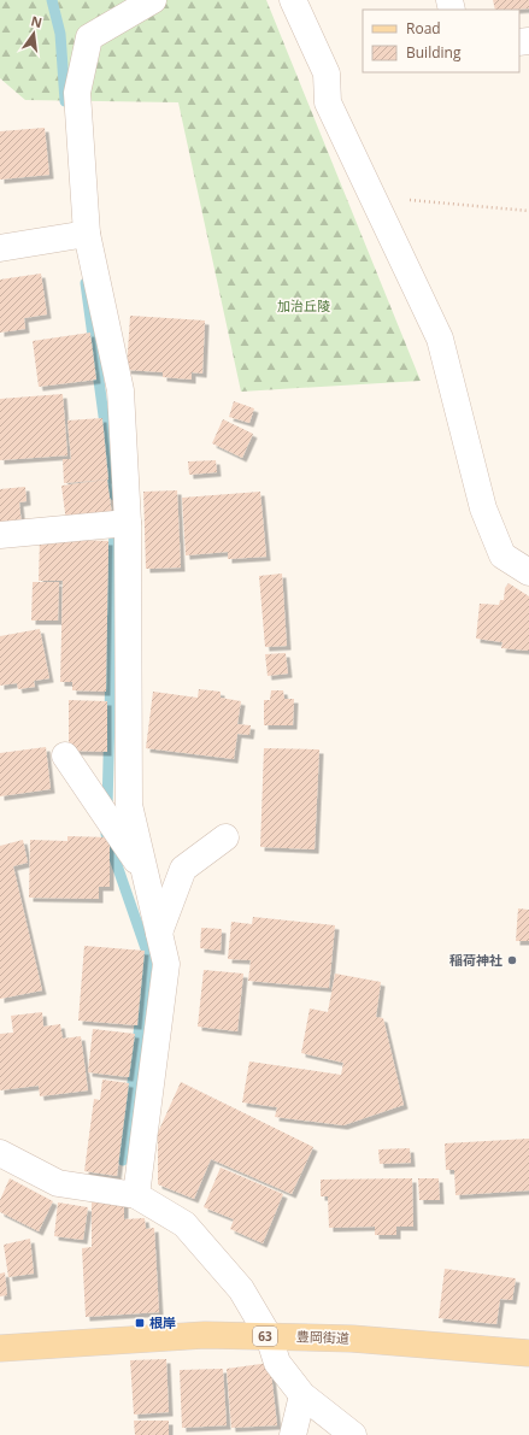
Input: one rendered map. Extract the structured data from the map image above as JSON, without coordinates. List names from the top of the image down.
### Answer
{
  "streets": {
    "main road": ["63", "豊岡街道"]
  },
  "parks": ["加治丘陵"],
  "places": {
    "other": ["稲荷神社"],
    "transit": ["根岸"]
  },
  "legend": ["Road", "Building"],
  "north": "top"
}
